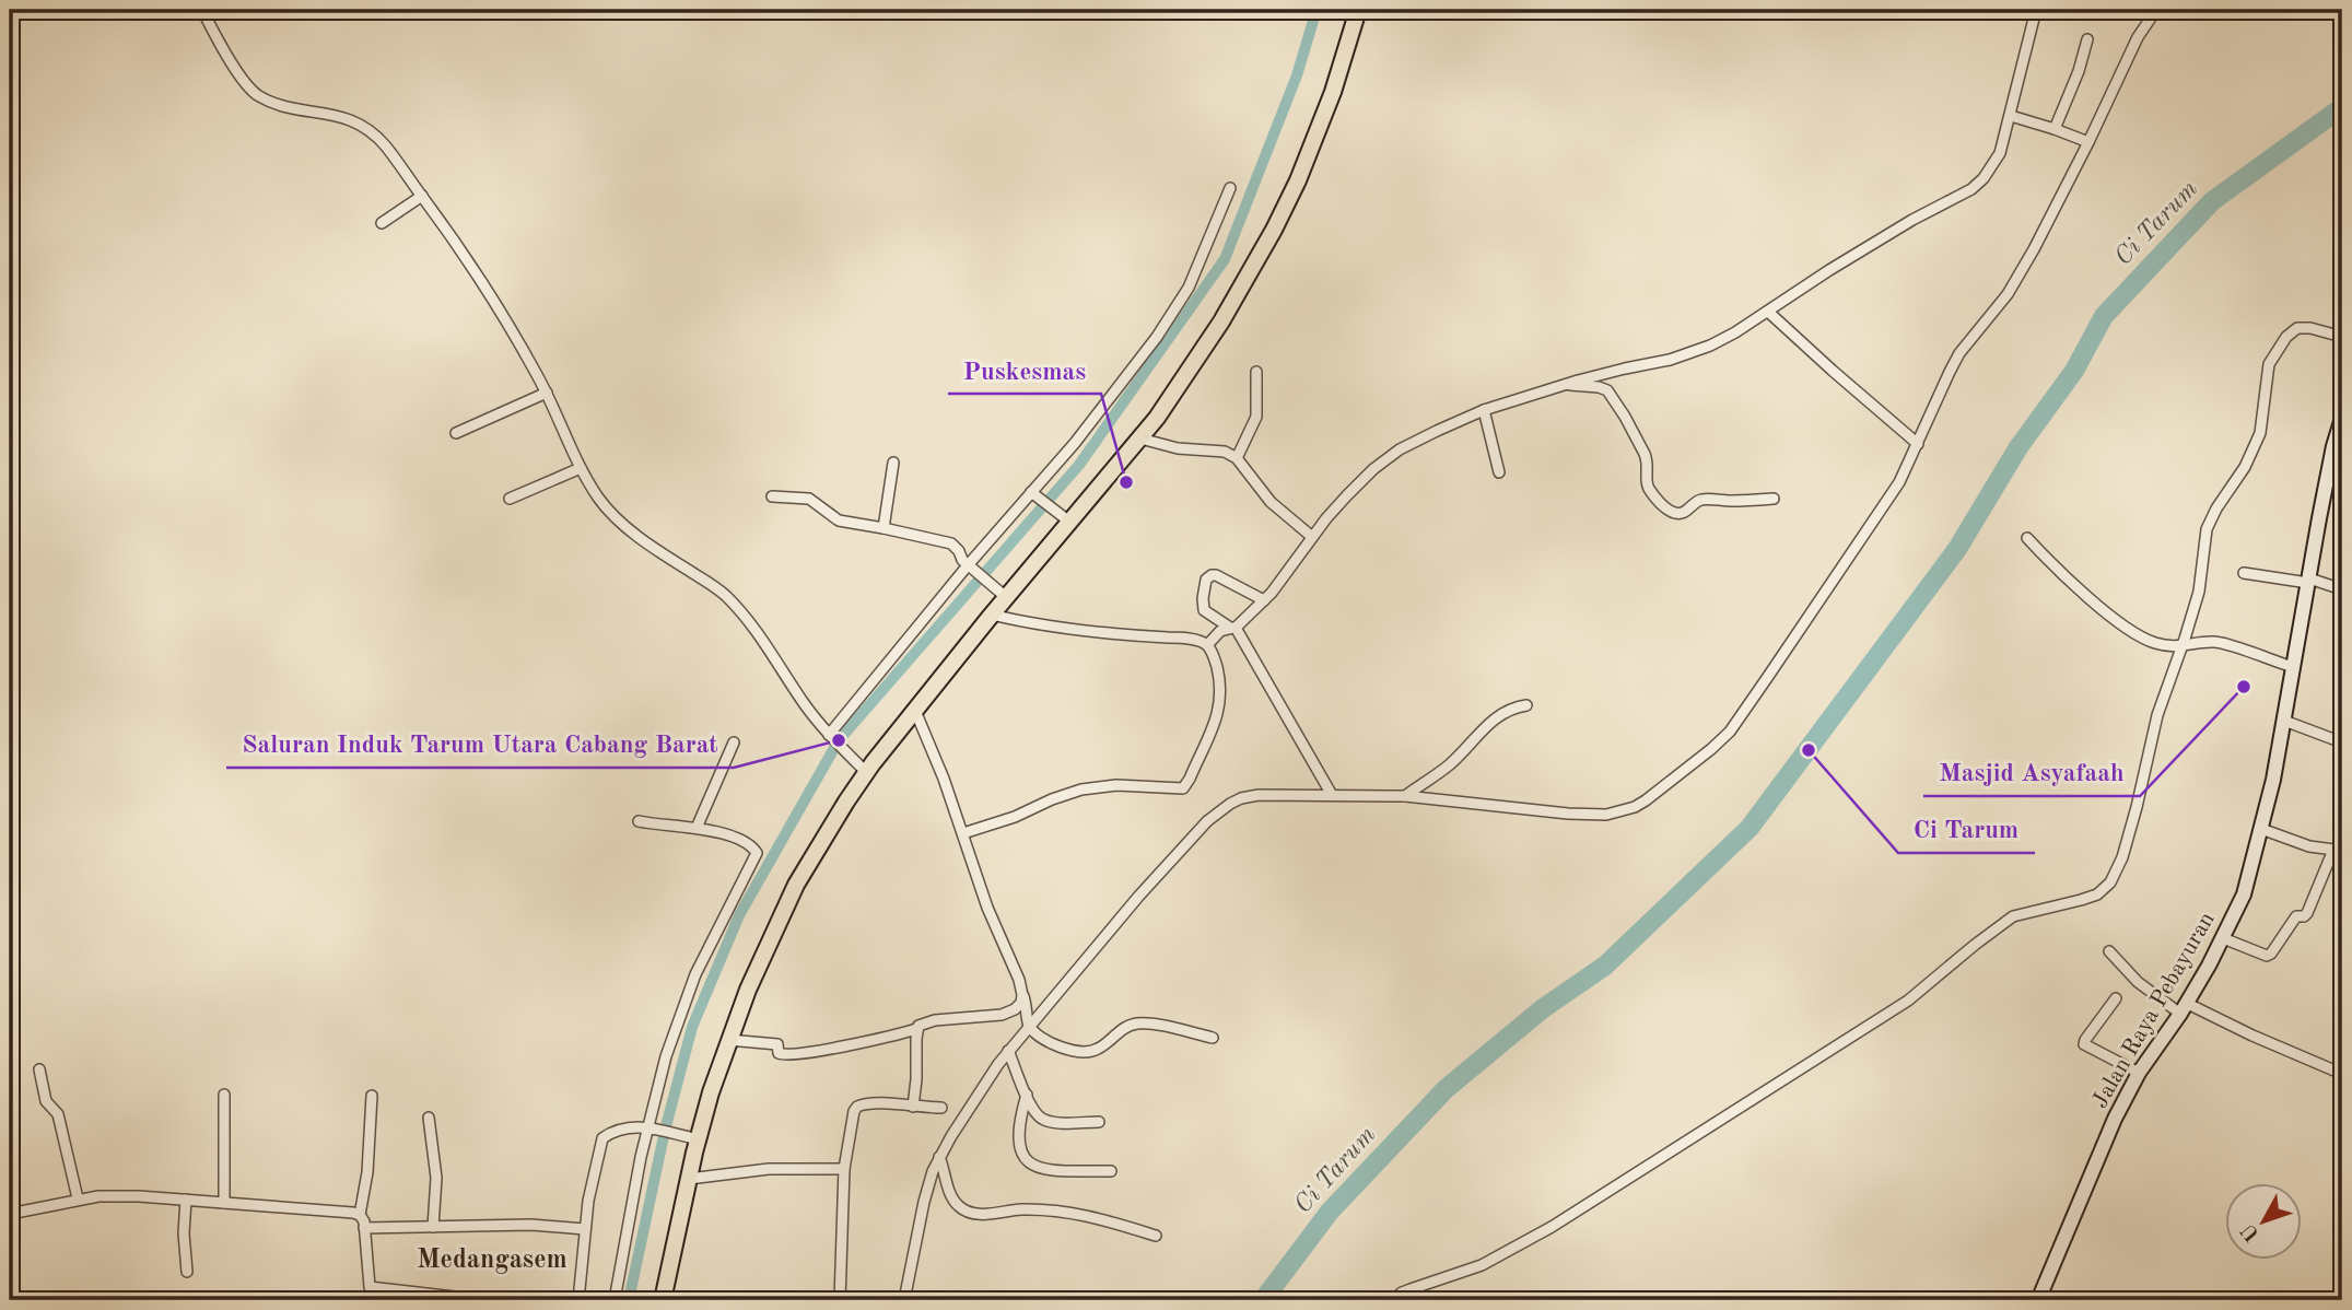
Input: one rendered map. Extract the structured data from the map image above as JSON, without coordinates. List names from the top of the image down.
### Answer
{
  "streets": {
    "main road": ["Jalan Raya Pebayuran"]
  },
  "districts": ["Medangasem"],
  "water": ["Ci Tarum"],
  "places": [
    "Puskesmas",
    "Masjid Asyafaah",
    "Saluran Induk Tarum Utara Cabang Barat",
    "Ci Tarum"
  ],
  "north": "bottom left"
}
